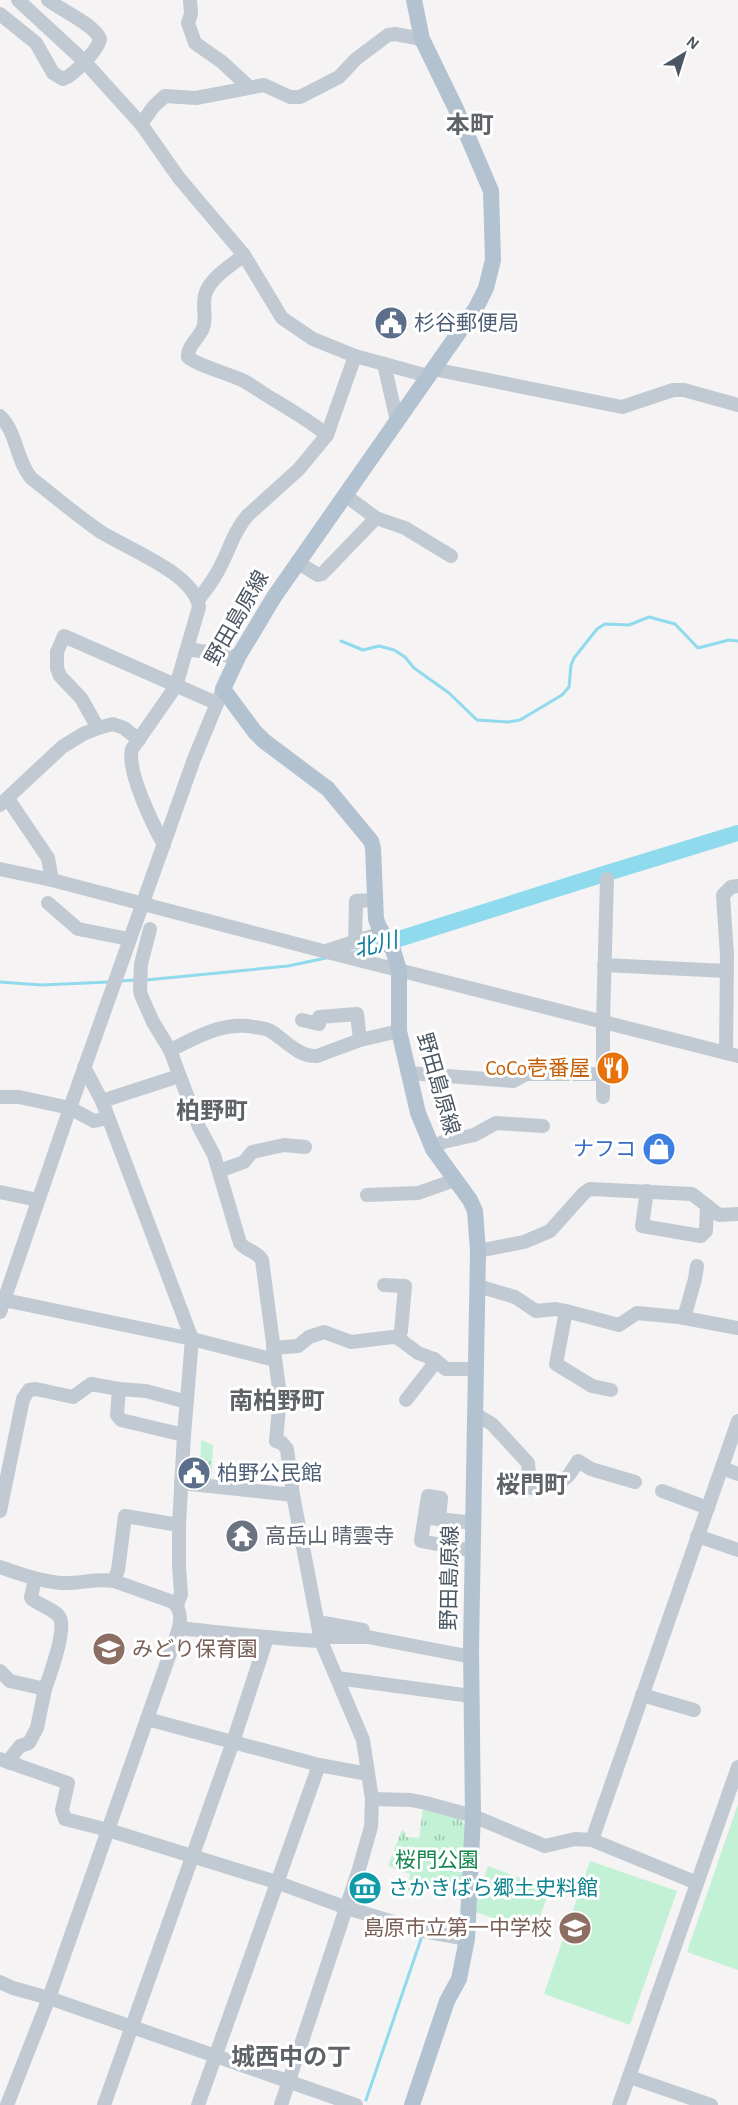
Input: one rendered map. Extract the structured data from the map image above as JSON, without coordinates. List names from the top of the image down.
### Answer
{
  "streets": {
    "main road": ["野田島原線"]
  },
  "districts": [
    "本町",
    "柏野町",
    "南柏野町",
    "桜門町",
    "城西中の丁"
  ],
  "water": ["北川"],
  "parks": ["桜門公園"],
  "places": {
    "public building": ["杉谷郵便局", "柏野公民館"],
    "restaurant": ["CoCo壱番屋"],
    "shop": ["ナフコ"],
    "temple": ["高岳山 晴雲寺"],
    "school or university": ["みどり保育園", "島原市立第一中学校"],
    "museum": ["さかきばら郷土史料館"]
  },
  "north": "top right"
}
